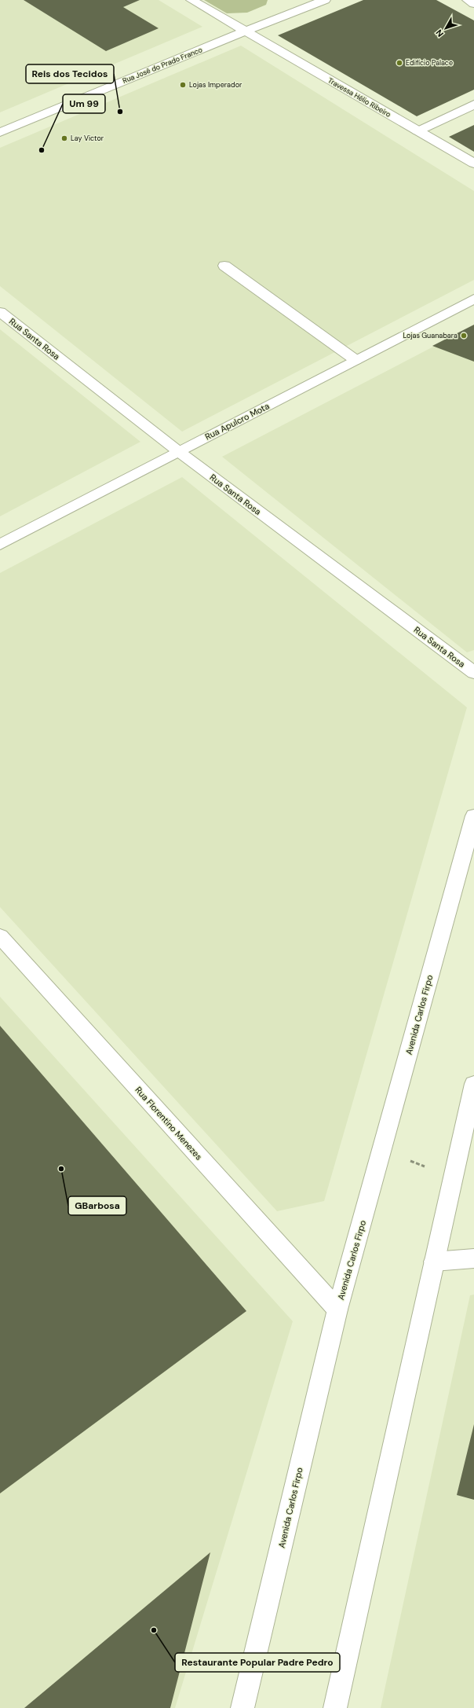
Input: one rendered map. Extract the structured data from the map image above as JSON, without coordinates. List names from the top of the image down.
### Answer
{
  "streets": {
    "street": [
      "Rua José do Prado Franco",
      "Travessa Hélio Ribeiro",
      "Rua Santa Rosa",
      "Rua Apulcro Mota",
      "Avenida Carlos Firpo",
      "Rua Florentino Menezes"
    ]
  },
  "crossings": [
    ["Rua José do Prado Franco", "Travessa Hélio Ribeiro"],
    ["Rua Santa Rosa", "Rua Apulcro Mota"],
    ["Avenida Carlos Firpo", "Rua Florentino Menezes"]
  ],
  "places": [
    "Edifício Palace",
    "Lojas Imperador",
    "Reis dos Tecidos",
    "Lay Victor",
    "Um 99",
    "Lojas Guanabara",
    "GBarbosa",
    "Restaurante Popular Padre Pedro"
  ],
  "north": "bottom left"
}
